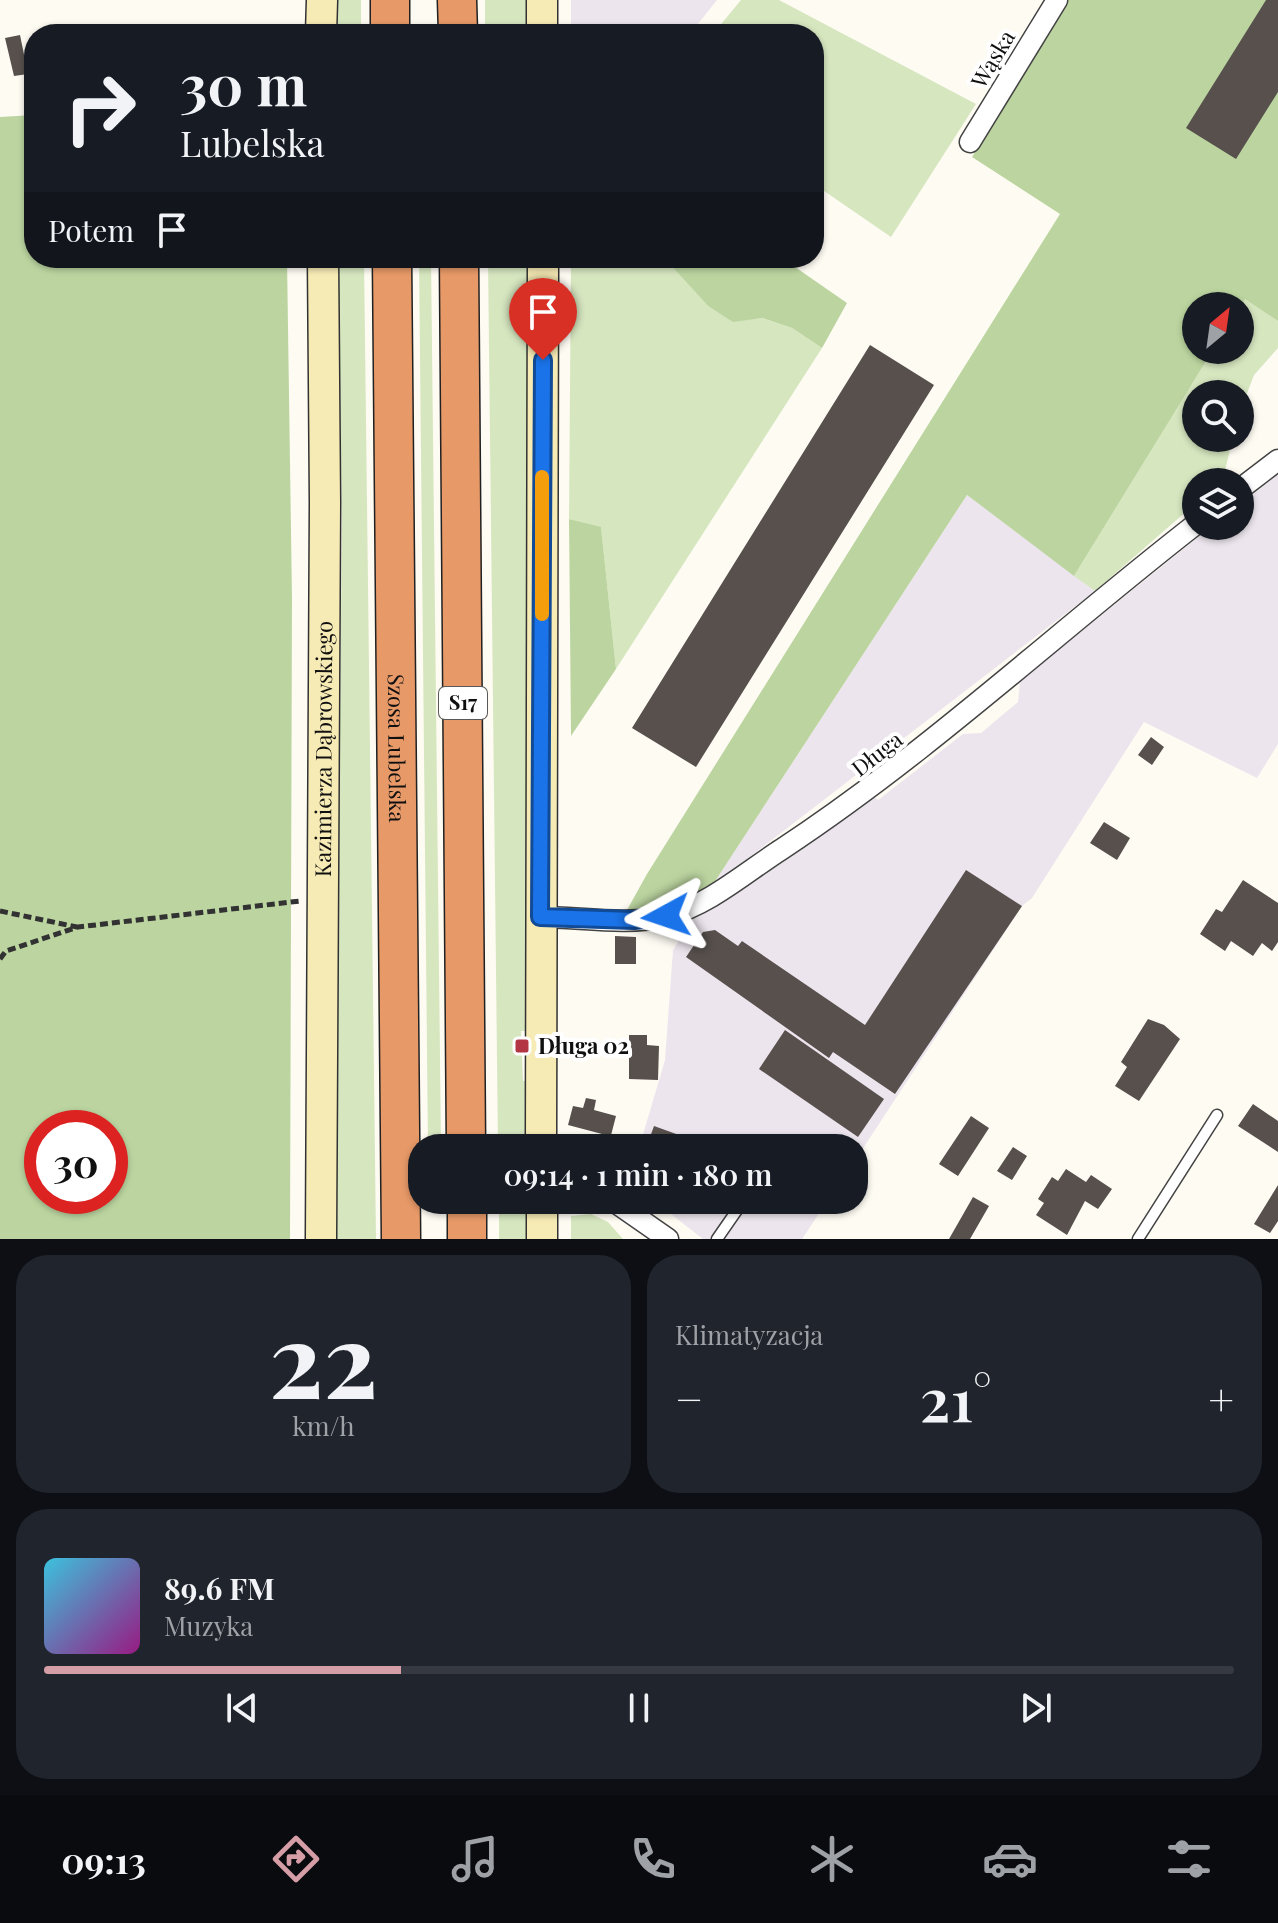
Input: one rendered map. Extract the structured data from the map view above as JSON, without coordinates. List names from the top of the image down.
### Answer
{
  "streets": {
    "highway": ["S17", "Szosa Lubelska"],
    "street": ["Wąska", "Kazimierza Dąbrowskiego", "Długa"]
  },
  "places": {
    "transit": ["Długa 02"]
  },
  "north": "top right",
  "page": {
    "turn": ["30 m", "Lubelska"],
    "then": "Potem",
    "limit": "30",
    "trip": "09:14 · 1 min · 180 m",
    "tile": [
      ["22", "km/h"],
      "Klimatyzacja"
    ],
    "heat": ["−", "21°", "+"],
    "song": ["89.6 FM", "Muzyka"],
    "tabs": "09:13"
  }
}
